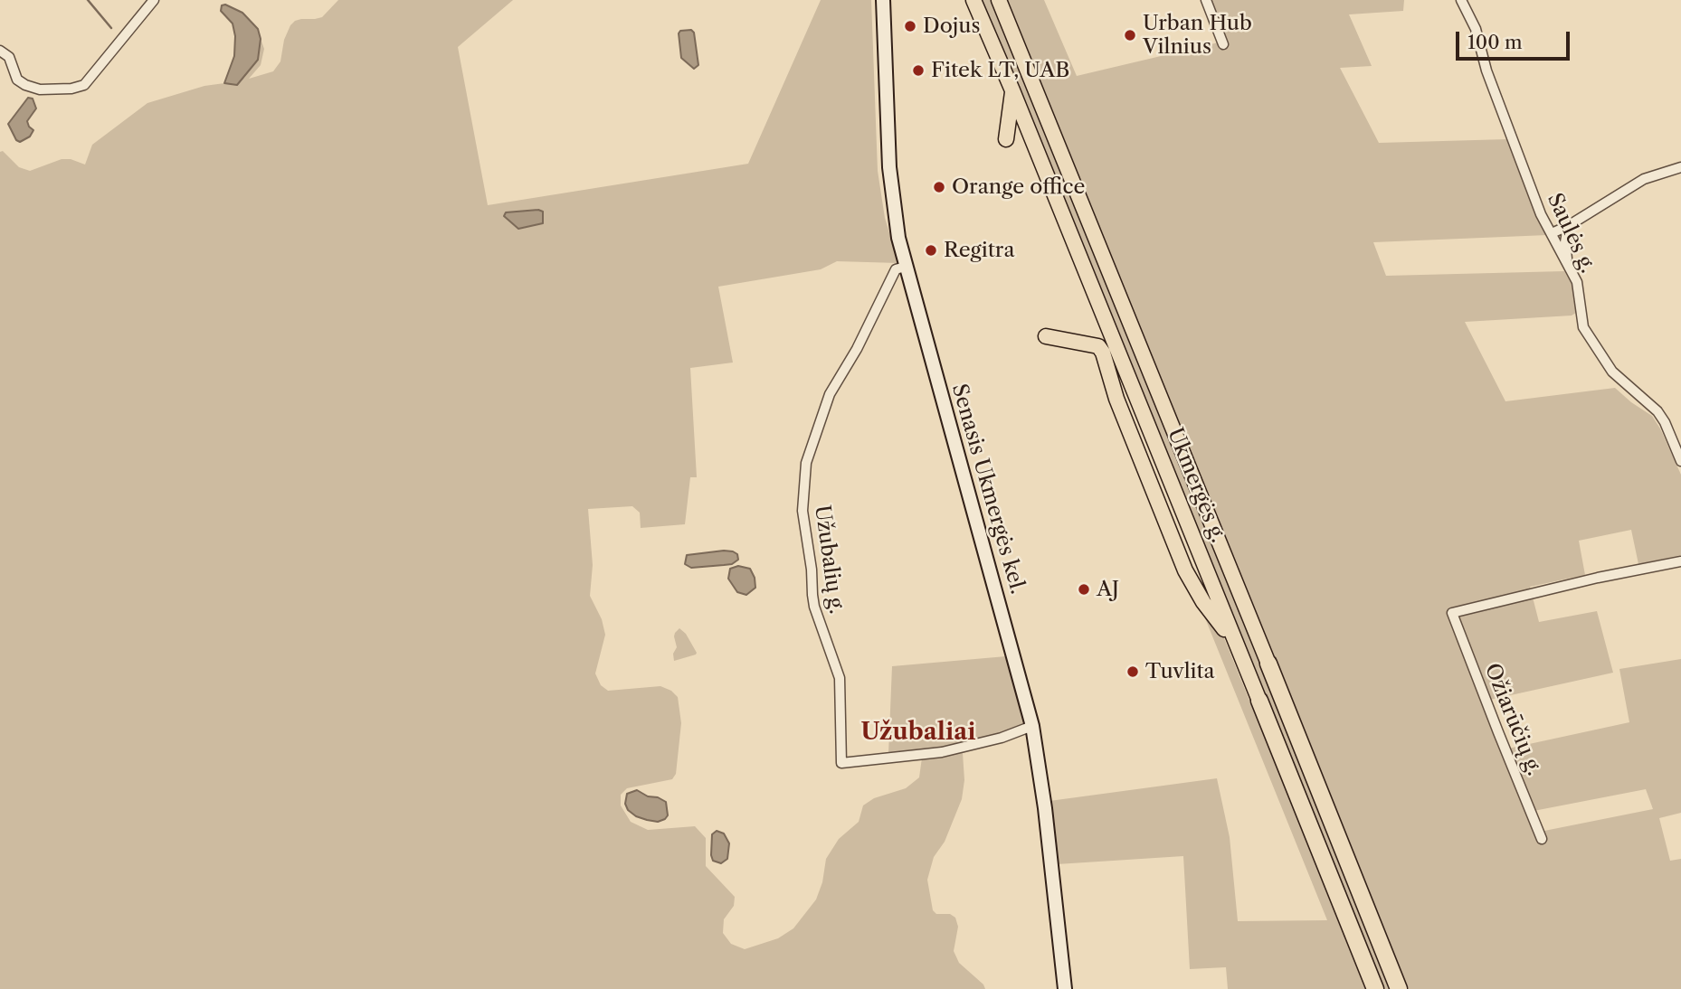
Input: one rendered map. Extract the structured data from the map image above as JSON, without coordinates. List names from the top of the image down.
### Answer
{
  "streets": {
    "highway": ["Ukmergės g."],
    "main road": ["Senasis Ukmergės kel."],
    "street": ["Saulės g.", "Užubalių g.", "Ožiarūčių g."]
  },
  "crossings": [
    ["Senasis Ukmergės kel.", "Užubalių g."]
  ],
  "districts": ["Užubaliai"],
  "places": [
    "Dojus",
    "Urban Hub Vilnius",
    "Fitek LT, UAB",
    "Orange office",
    "Regitra",
    "AJ",
    "Tuvlita"
  ],
  "scale_bar": "100 m"
}
